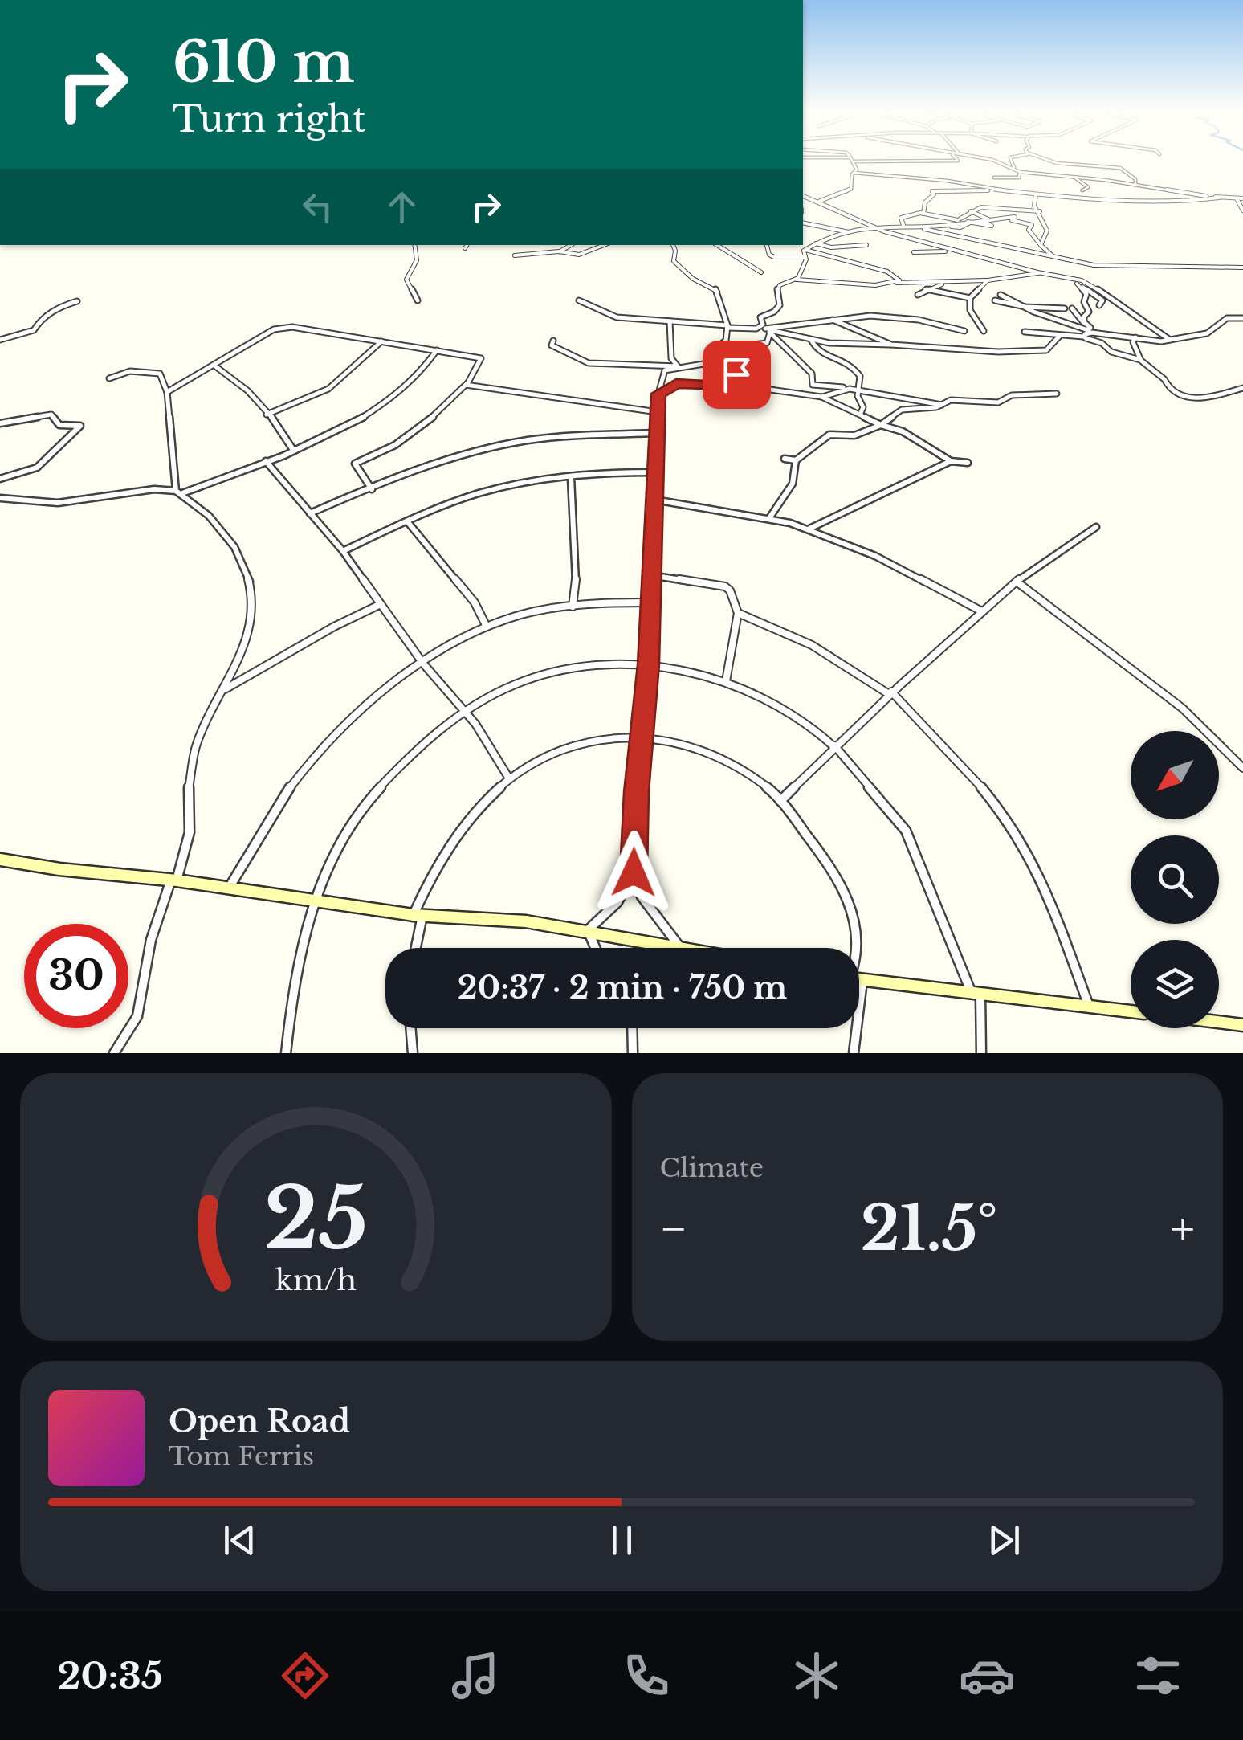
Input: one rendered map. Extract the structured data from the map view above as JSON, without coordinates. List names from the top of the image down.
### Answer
{
  "north": "bottom left",
  "page": {
    "turn": ["610 m", "Turn right"],
    "limit": "30",
    "trip": "20:37 · 2 min · 750 m",
    "tile": "Climate",
    "heat": ["−", "21.5°", "+"],
    "song": ["Open Road", "Tom Ferris"],
    "tabs": "20:35",
    "gauge": ["25", "km/h"]
  }
}
